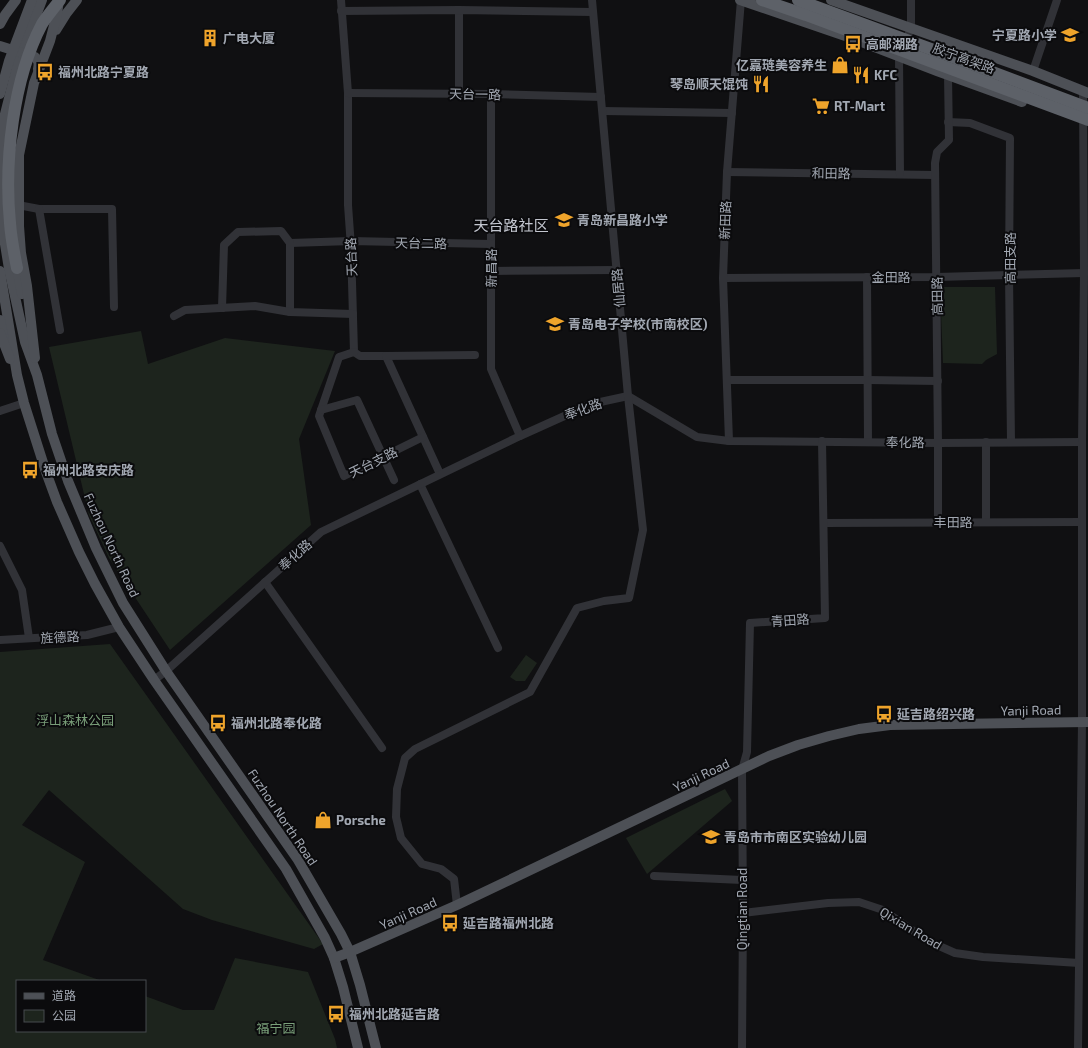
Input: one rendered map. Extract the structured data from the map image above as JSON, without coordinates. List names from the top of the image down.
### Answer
{
  "streets": {
    "highway": ["胶宁高架路"],
    "main road": ["Fuzhou North Road", "Yanji Road"],
    "street": [
      "天台一路",
      "和田路",
      "新田路",
      "天台二路",
      "天台路",
      "高田支路",
      "新昌路",
      "金田路",
      "仙居路",
      "高田路",
      "奉化路",
      "天台支路",
      "丰田路",
      "青田路",
      "旌德路",
      "Qingtian Road",
      "Qixian Road"
    ]
  },
  "crossings": [
    ["天台一路", "天台路"],
    ["天台一路", "新昌路"],
    ["天台一路", "仙居路"],
    ["和田路", "新田路"],
    ["和田路", "高田路"],
    ["新田路", "金田路"],
    ["新田路", "奉化路"],
    ["天台二路", "天台路"],
    ["天台二路", "新昌路"],
    ["天台路", "天台支路"],
    ["高田支路", "金田路"],
    ["高田支路", "高田路"],
    ["高田支路", "奉化路"],
    ["新昌路", "奉化路"],
    ["金田路", "高田路"],
    ["仙居路", "奉化路"],
    ["仙居路", "Yanji Road"],
    ["高田路", "奉化路"],
    ["高田路", "丰田路"],
    ["奉化路", "Fuzhou North Road"],
    ["奉化路", "青田路"],
    ["丰田路", "青田路"],
    ["Fuzhou North Road", "旌德路"],
    ["Fuzhou North Road", "Yanji Road"],
    ["青田路", "Yanji Road"],
    ["青田路", "Qingtian Road"],
    ["Yanji Road", "Qingtian Road"],
    ["Qingtian Road", "Qixian Road"]
  ],
  "districts": ["天台路社区"],
  "parks": ["浮山森林公园", "福宁园"],
  "places": {
    "school or university": [
      "宁夏路小学",
      "青岛新昌路小学",
      "青岛电子学校(市南校区)",
      "青岛市市南区实验幼儿园"
    ],
    "building": ["广电大厦"],
    "bus stop": [
      "高邮湖路",
      "福州北路宁夏路",
      "福州北路安庆路",
      "延吉路绍兴路",
      "福州北路奉化路",
      "延吉路福州北路",
      "福州北路延吉路"
    ],
    "shop": ["亿嘉琏美容养生", "Porsche"],
    "restaurant": ["KFC", "琴岛顺天馄饨"],
    "supermarket": ["RT-Mart"]
  },
  "legend": ["道路", "公园"]
}
